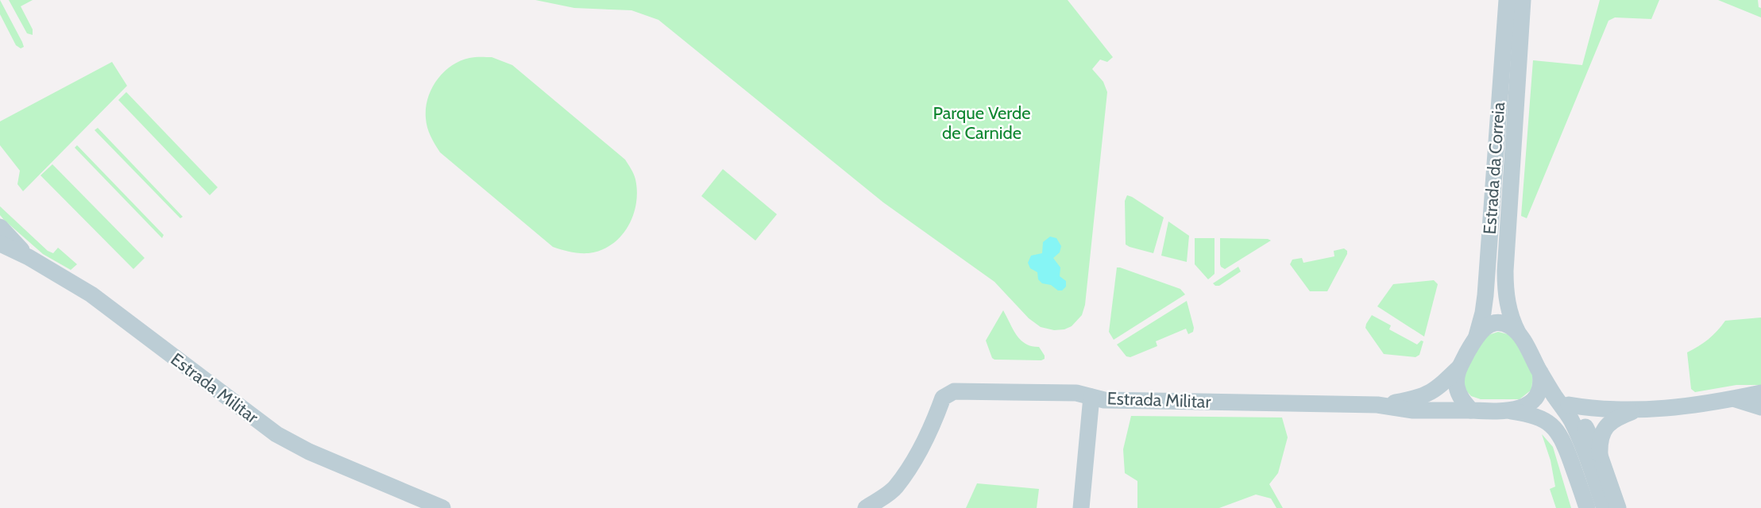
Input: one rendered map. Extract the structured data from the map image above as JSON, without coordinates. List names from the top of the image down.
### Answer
{
  "streets": {
    "main road": ["Estrada da Correia", "Estrada Militar"]
  },
  "crossings": [
    ["Estrada da Correia", "Estrada Militar"]
  ],
  "parks": ["Parque Verde de Carnide"]
}
